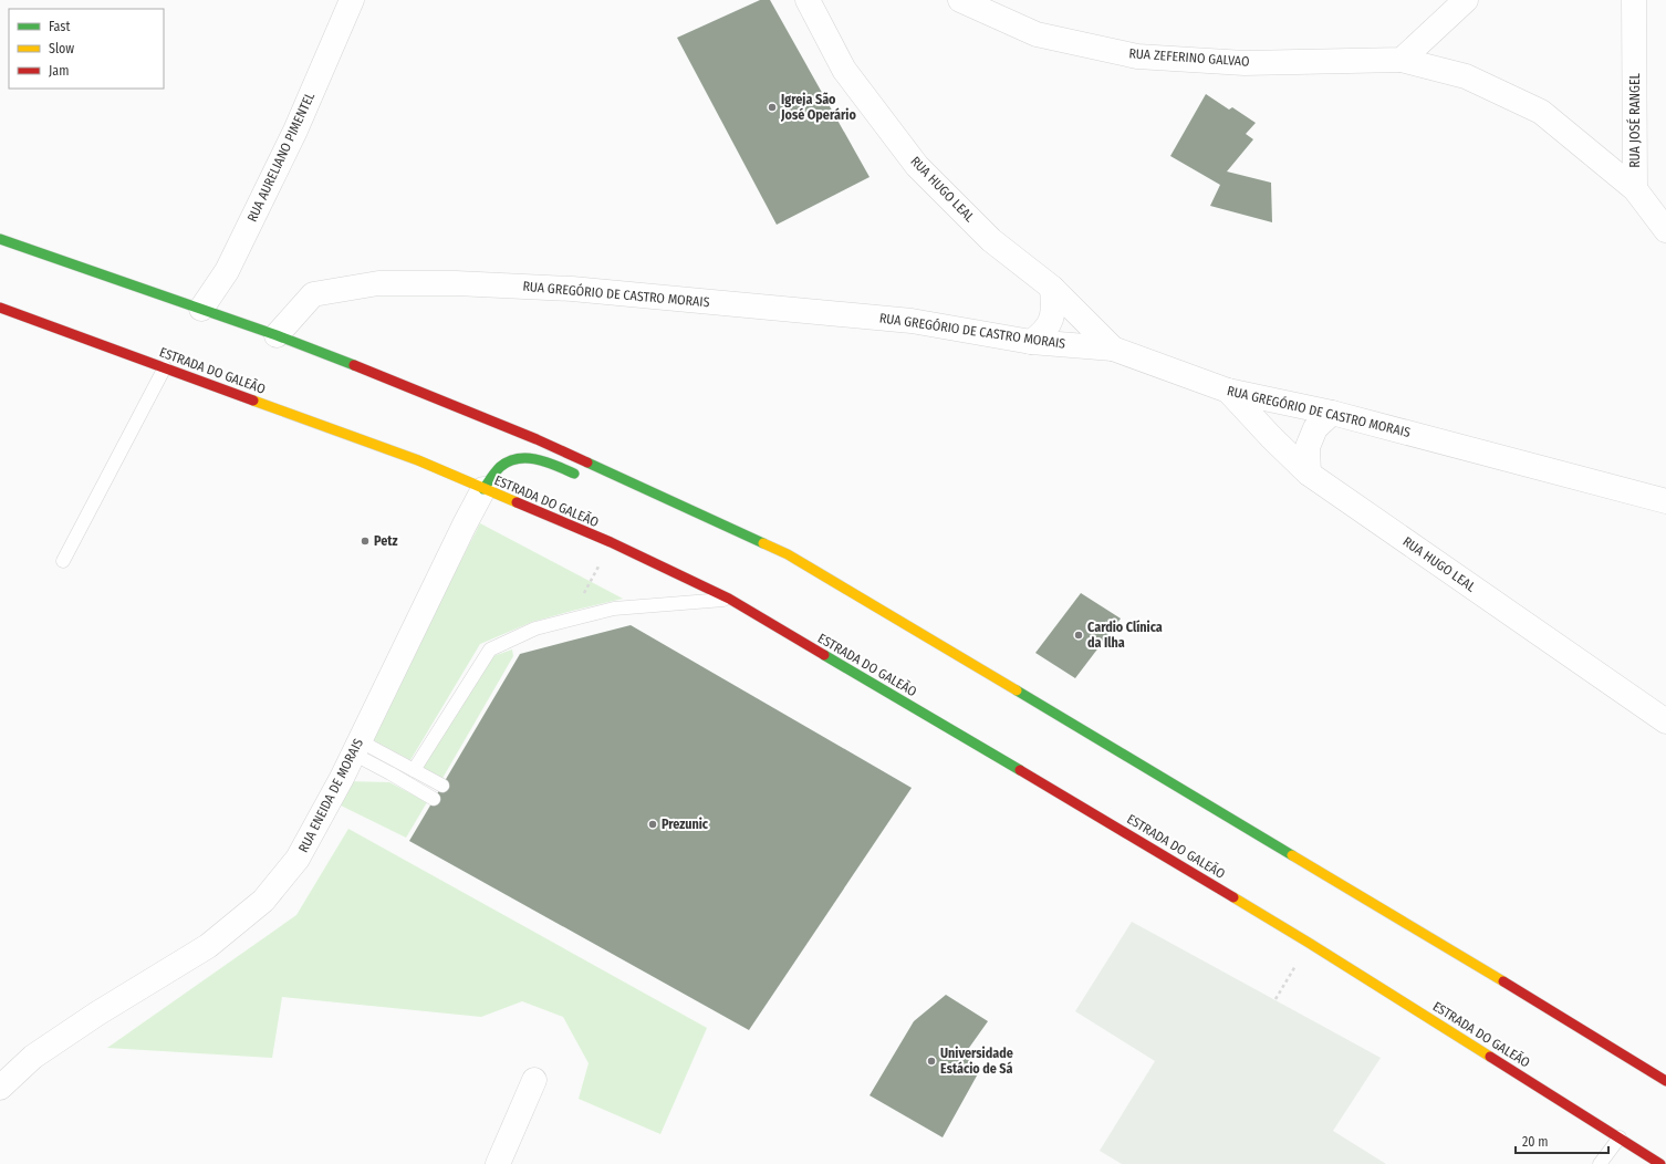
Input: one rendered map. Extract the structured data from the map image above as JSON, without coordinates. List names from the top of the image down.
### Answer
{
  "streets": {
    "main road": ["ESTRADA DO GALEÃO"],
    "street": [
      "RUA ZEFERINO GALVAO",
      "RUA JOSÉ RANGEL",
      "RUA AURELIANO PIMENTEL",
      "RUA HUGO LEAL",
      "RUA GREGÓRIO DE CASTRO MORAIS",
      "RUA ENEIDA DE MORAIS"
    ]
  },
  "crossings": [
    ["RUA ZEFERINO GALVAO", "RUA JOSÉ RANGEL"],
    ["RUA HUGO LEAL", "RUA GREGÓRIO DE CASTRO MORAIS"],
    ["ESTRADA DO GALEÃO", "RUA ENEIDA DE MORAIS"]
  ],
  "places": [
    "Igreja São José Operário",
    "Petz",
    "Cardio Clínica da Ilha",
    "Prezunic",
    "Universidade Estácio de Sá"
  ],
  "legend": ["Fast", "Slow", "Jam"],
  "scale_bar": "20 m"
}
